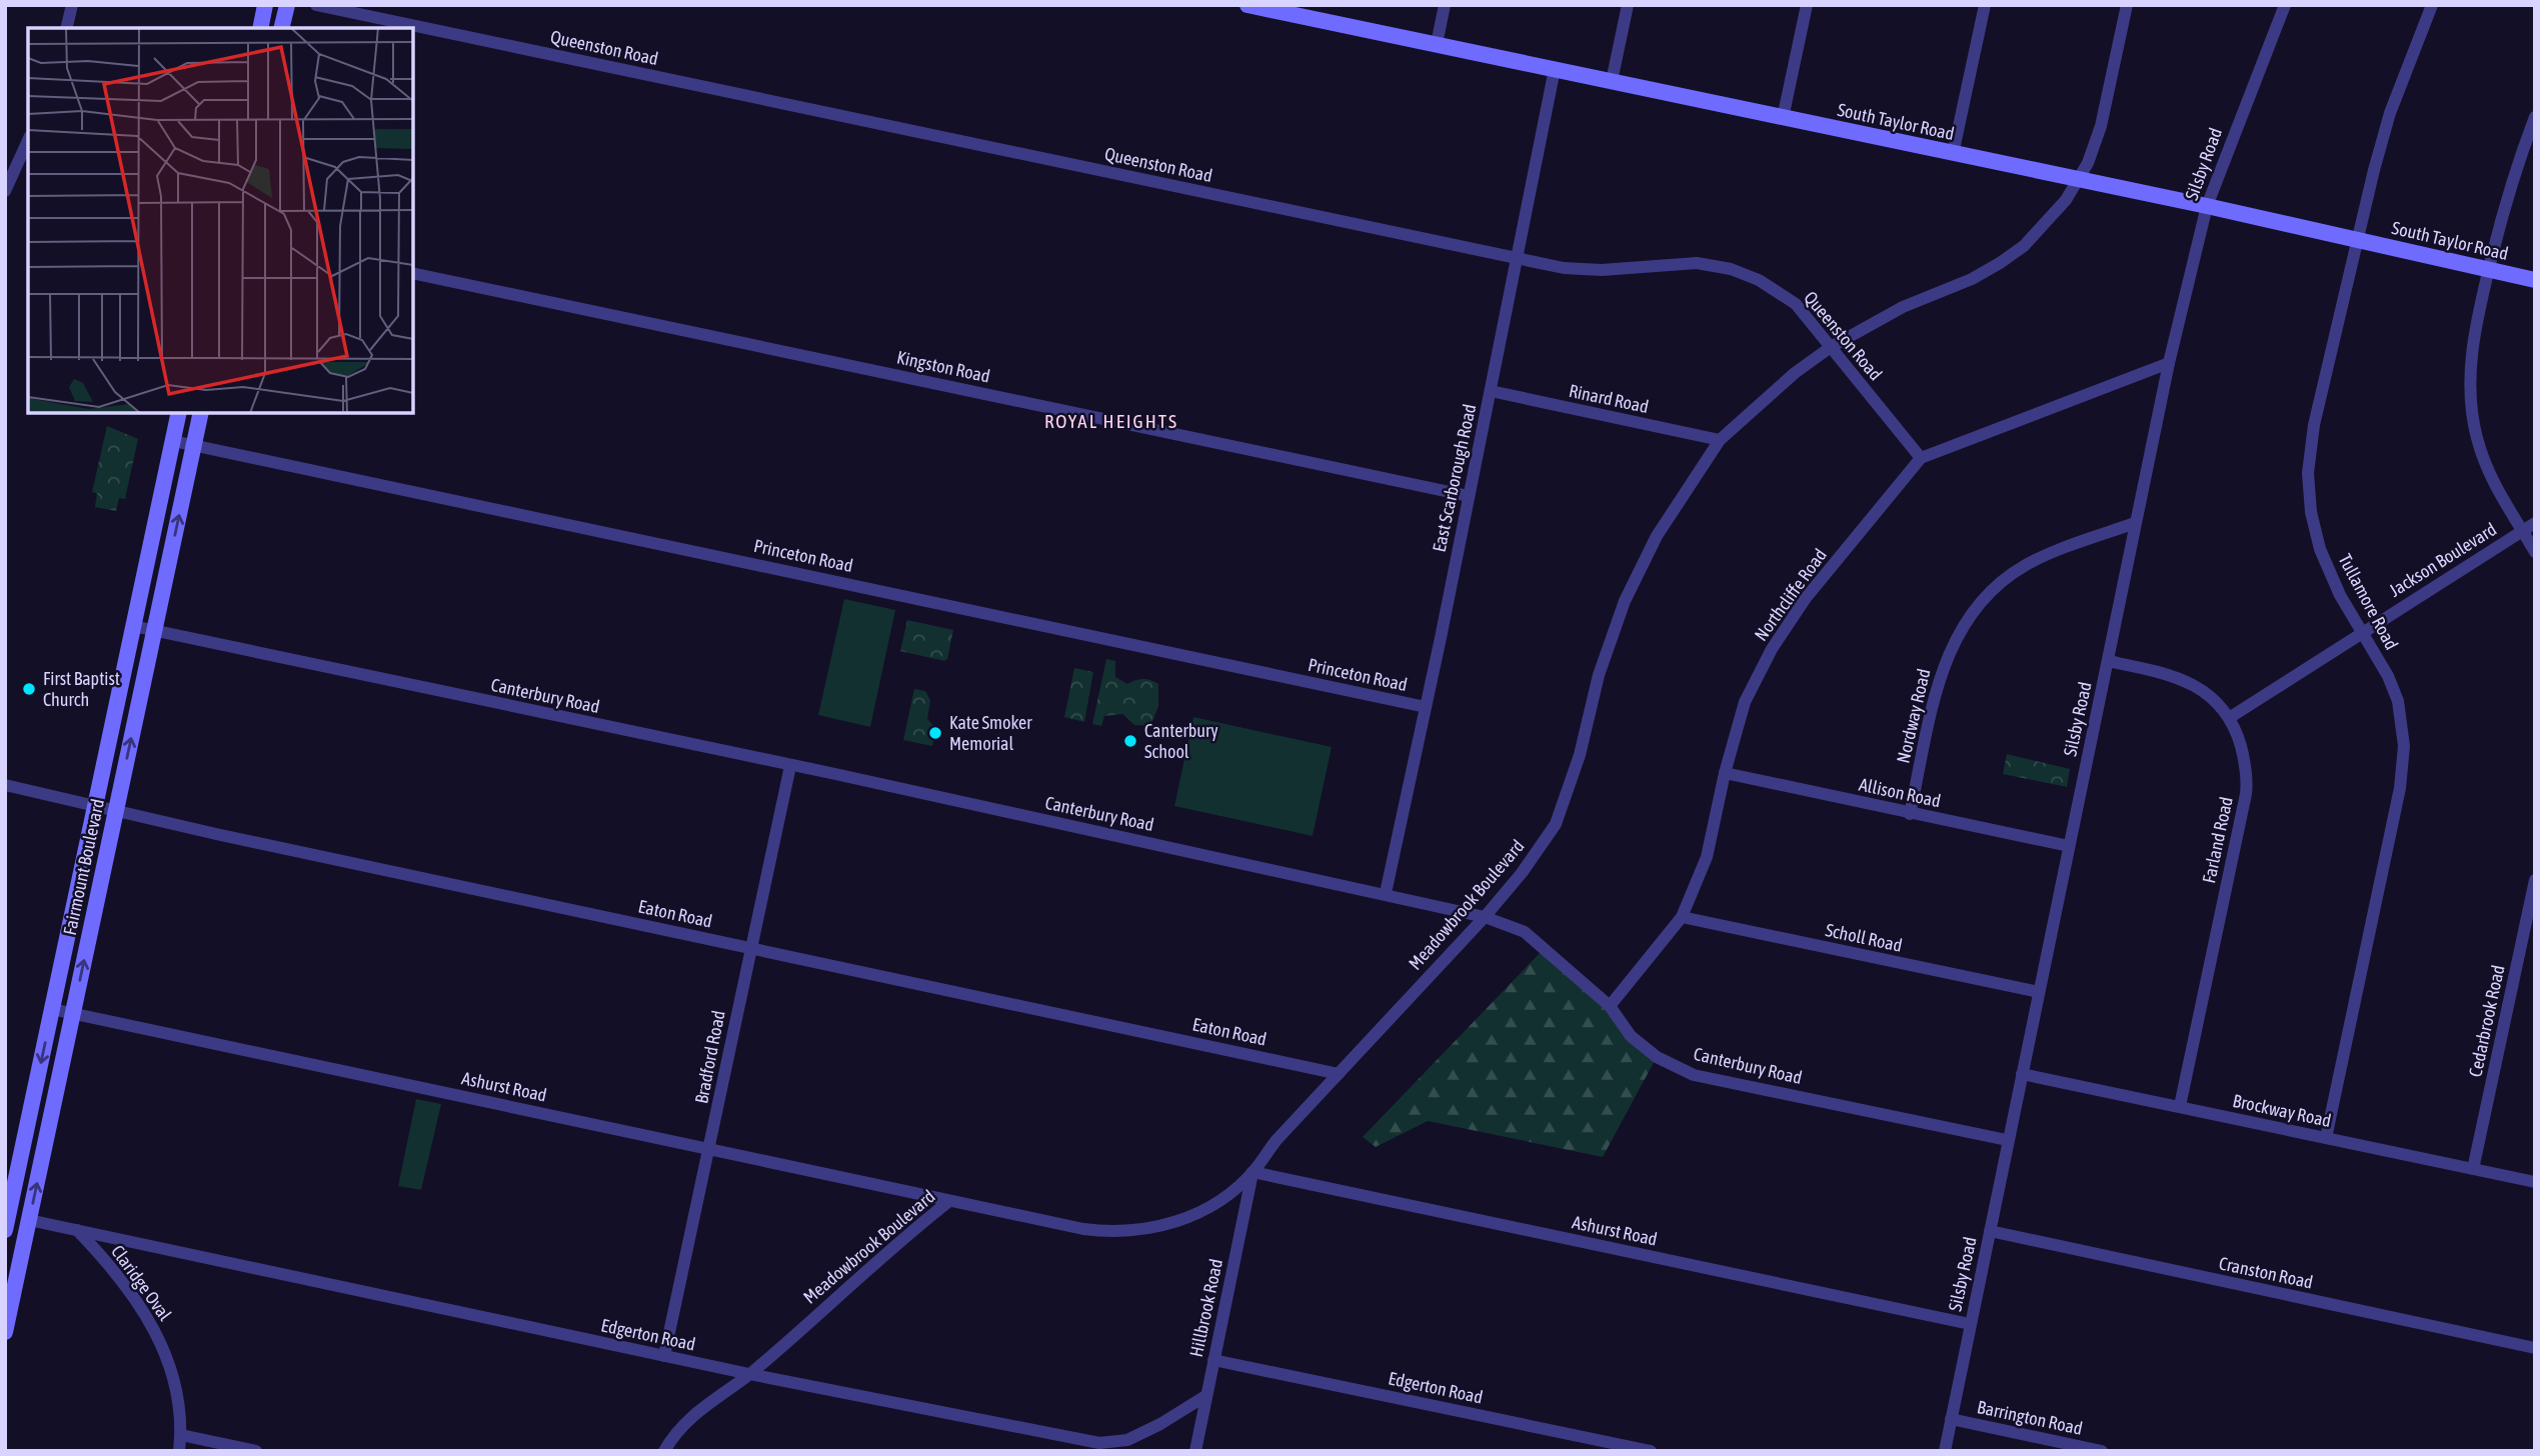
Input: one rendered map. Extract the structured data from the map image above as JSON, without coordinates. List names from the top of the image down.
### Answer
{
  "streets": {
    "main road": ["South Taylor Road", "Fairmount Boulevard"],
    "street": [
      "Queenston Road",
      "Silsby Road",
      "Kingston Road",
      "Rinard Road",
      "East Scarborough Road",
      "Princeton Road",
      "Jackson Boulevard",
      "Northcliffe Road",
      "Tullamore Road",
      "Canterbury Road",
      "Nordway Road",
      "Allison Road",
      "Farland Road",
      "Meadowbrook Boulevard",
      "Eaton Road",
      "Scholl Road",
      "Cedarbrook Road",
      "Bradford Road",
      "Ashurst Road",
      "Brockway Road",
      "Cranston Road",
      "Claridge Oval",
      "Hillbrook Road",
      "Edgerton Road",
      "Barrington Road"
    ]
  },
  "crossings": [
    ["Queenston Road", "East Scarborough Road"],
    ["Queenston Road", "Northcliffe Road"],
    ["Queenston Road", "Meadowbrook Boulevard"],
    ["South Taylor Road", "Silsby Road"],
    ["South Taylor Road", "East Scarborough Road"],
    ["South Taylor Road", "Tullamore Road"],
    ["South Taylor Road", "Meadowbrook Boulevard"],
    ["Silsby Road", "Northcliffe Road"],
    ["Silsby Road", "Canterbury Road"],
    ["Silsby Road", "Nordway Road"],
    ["Silsby Road", "Allison Road"],
    ["Silsby Road", "Farland Road"],
    ["Silsby Road", "Scholl Road"],
    ["Silsby Road", "Ashurst Road"],
    ["Silsby Road", "Brockway Road"],
    ["Silsby Road", "Cranston Road"],
    ["Silsby Road", "Barrington Road"],
    ["Kingston Road", "East Scarborough Road"],
    ["Rinard Road", "East Scarborough Road"],
    ["Rinard Road", "Meadowbrook Boulevard"],
    ["East Scarborough Road", "Princeton Road"],
    ["East Scarborough Road", "Canterbury Road"],
    ["Princeton Road", "Fairmount Boulevard"],
    ["Jackson Boulevard", "Tullamore Road"],
    ["Jackson Boulevard", "Farland Road"],
    ["Northcliffe Road", "Canterbury Road"],
    ["Northcliffe Road", "Allison Road"],
    ["Northcliffe Road", "Scholl Road"],
    ["Tullamore Road", "Brockway Road"],
    ["Canterbury Road", "Fairmount Boulevard"],
    ["Canterbury Road", "Meadowbrook Boulevard"],
    ["Canterbury Road", "Bradford Road"],
    ["Nordway Road", "Allison Road"],
    ["Farland Road", "Brockway Road"],
    ["Fairmount Boulevard", "Eaton Road"],
    ["Fairmount Boulevard", "Ashurst Road"],
    ["Meadowbrook Boulevard", "Eaton Road"],
    ["Meadowbrook Boulevard", "Ashurst Road"],
    ["Meadowbrook Boulevard", "Hillbrook Road"],
    ["Meadowbrook Boulevard", "Edgerton Road"],
    ["Eaton Road", "Bradford Road"],
    ["Cedarbrook Road", "Brockway Road"],
    ["Bradford Road", "Ashurst Road"],
    ["Bradford Road", "Edgerton Road"],
    ["Ashurst Road", "Hillbrook Road"],
    ["Claridge Oval", "Edgerton Road"],
    ["Hillbrook Road", "Edgerton Road"]
  ],
  "districts": ["ROYAL HEIGHTS"],
  "places": ["First Baptist Church", "Kate Smoker Memorial", "Canterbury School"]
}
